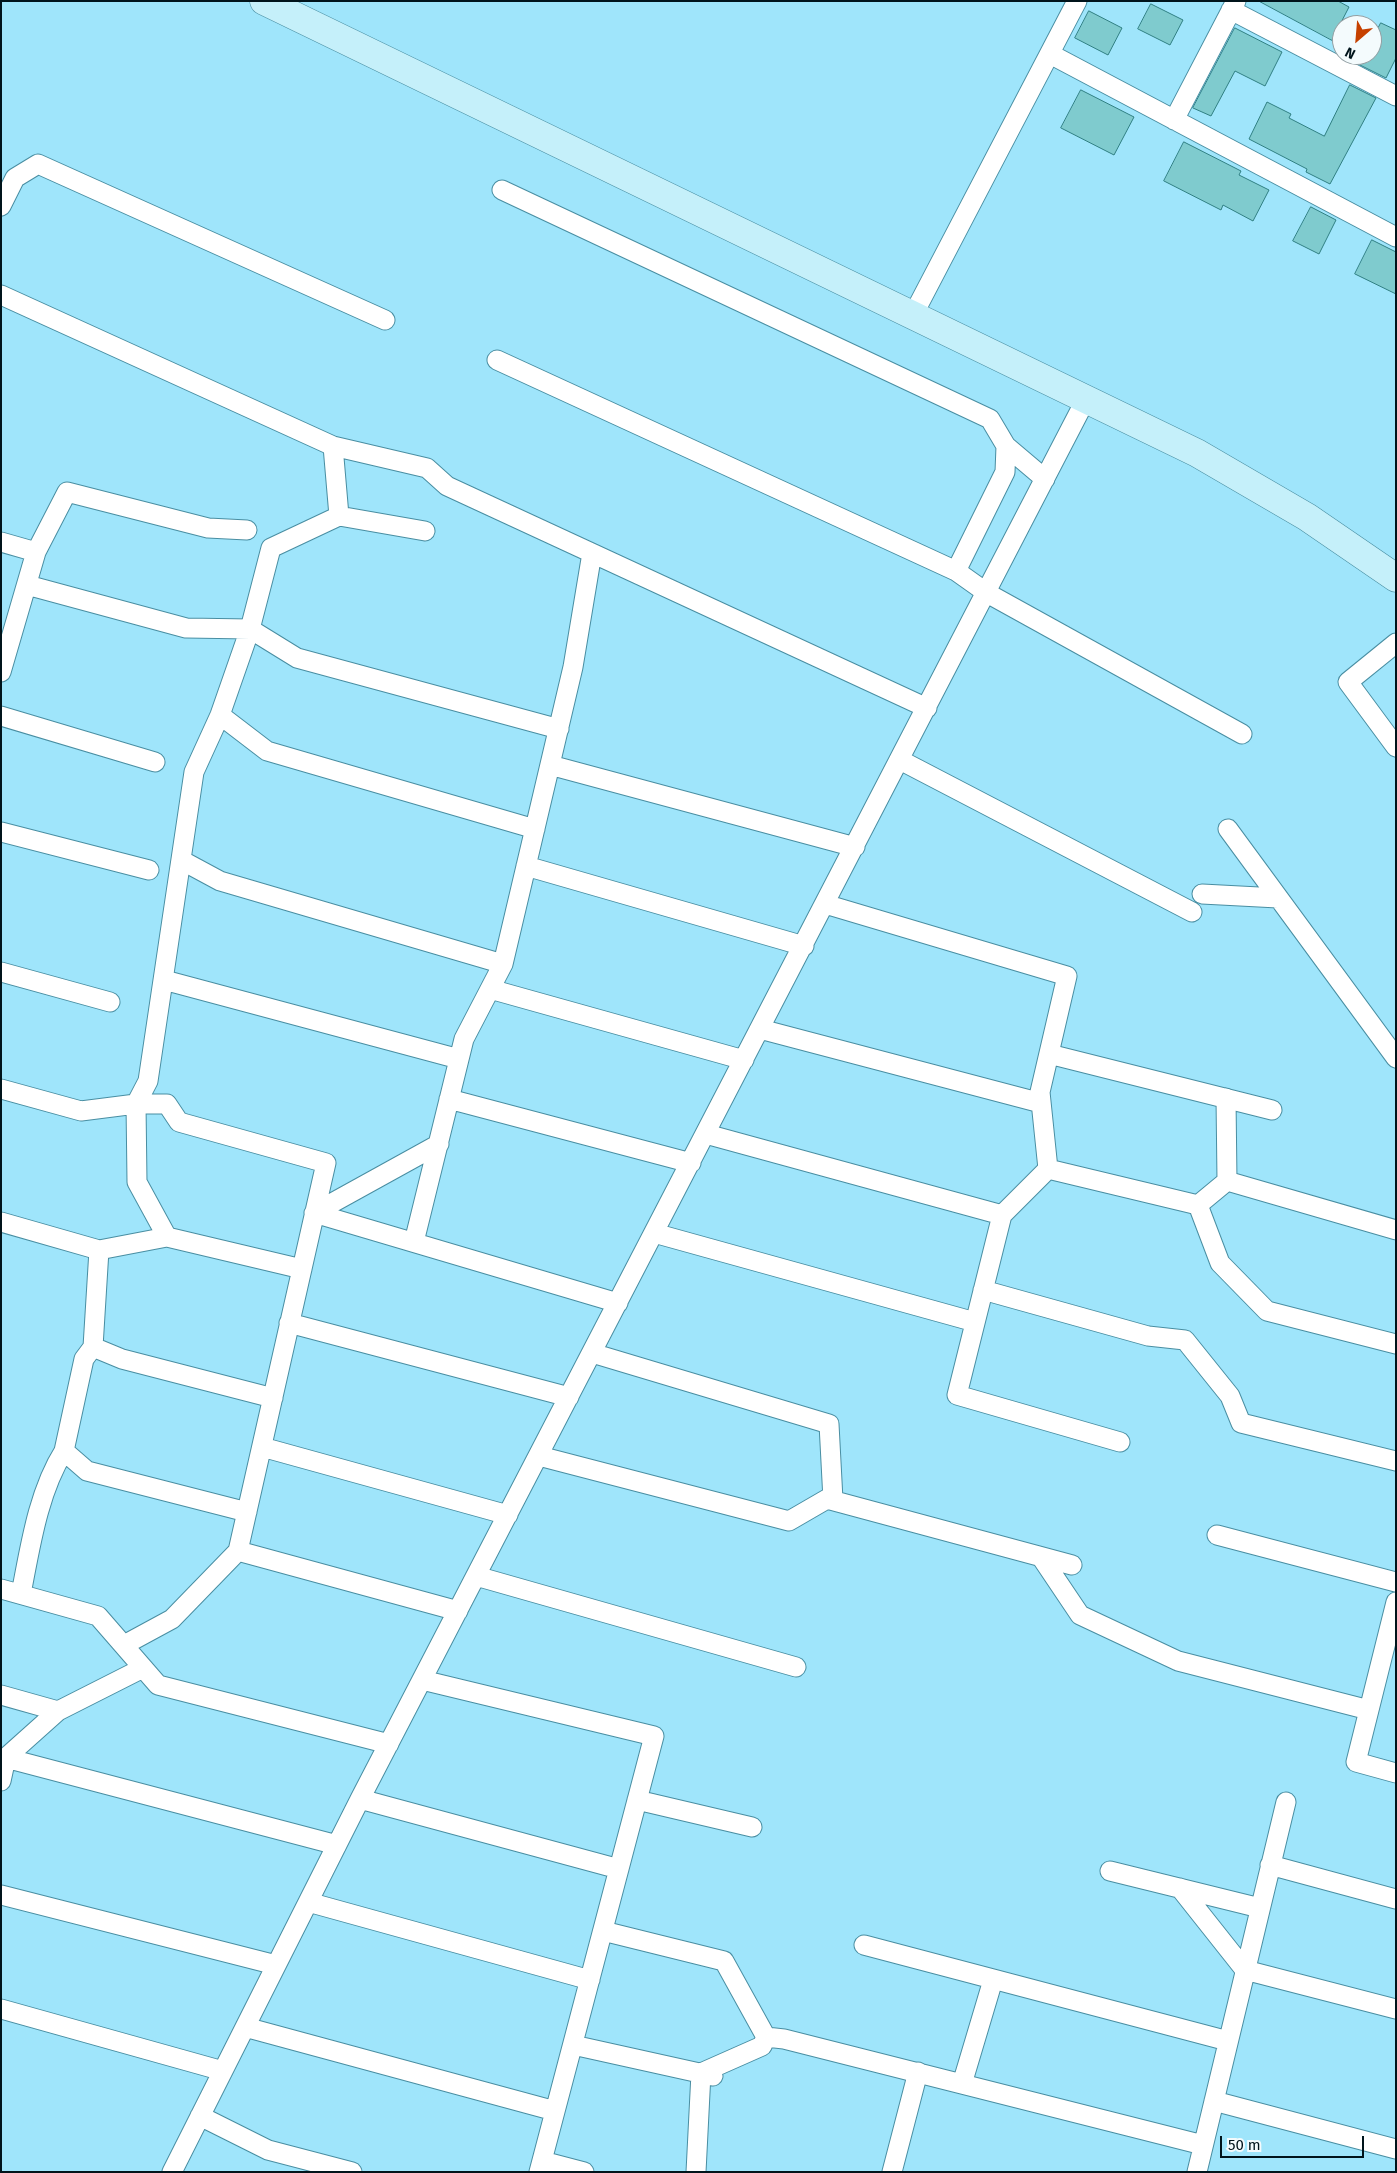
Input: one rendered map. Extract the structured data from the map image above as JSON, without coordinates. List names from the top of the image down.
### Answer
{
  "scale_bar": "50 m",
  "north": "bottom left"
}
